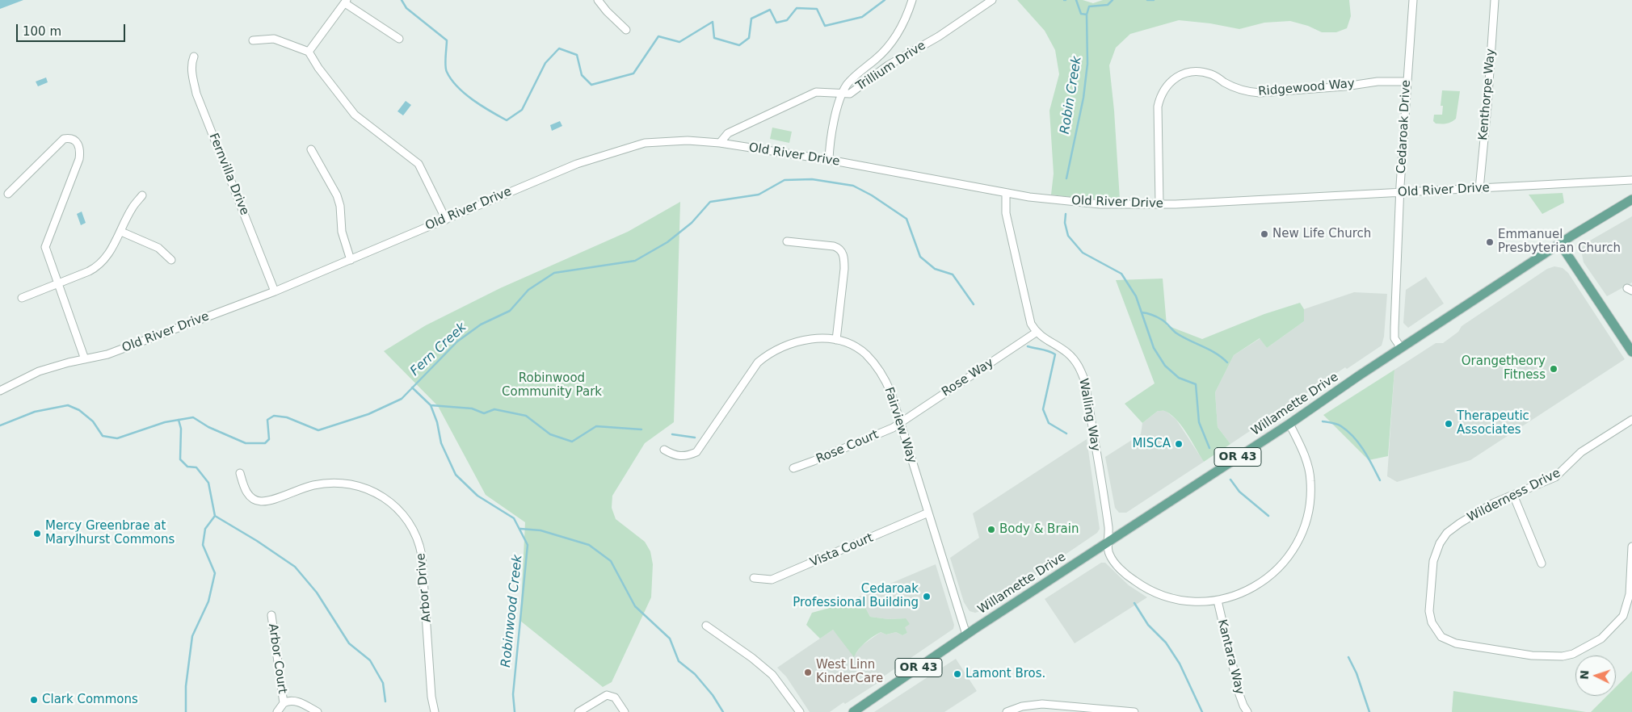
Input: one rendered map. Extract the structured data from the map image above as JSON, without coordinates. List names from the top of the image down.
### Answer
{
  "streets": {
    "main road": ["Willamette Drive", "OR 43"],
    "street": [
      "Trillium Drive",
      "Ridgewood Way",
      "Kenthorpe Way",
      "Cedaroak Drive",
      "Old River Drive",
      "Fernvilla Drive",
      "Rose Way",
      "Walling Way",
      "Fairview Way",
      "Rose Court",
      "Wilderness Drive",
      "Vista Court",
      "Arbor Drive",
      "Kantara Way",
      "Arbor Court"
    ]
  },
  "crossings": [
    ["Trillium Drive", "Old River Drive"],
    ["Ridgewood Way", "Cedaroak Drive"],
    ["Ridgewood Way", "Old River Drive"],
    ["Kenthorpe Way", "Old River Drive"],
    ["Cedaroak Drive", "Old River Drive"],
    ["Cedaroak Drive", "Willamette Drive"],
    ["Old River Drive", "Fernvilla Drive"],
    ["Rose Way", "Walling Way"],
    ["Rose Way", "Fairview Way"],
    ["Rose Way", "Rose Court"],
    ["Willamette Drive", "Walling Way"],
    ["Willamette Drive", "Fairview Way"],
    ["Walling Way", "Kantara Way"],
    ["Fairview Way", "Rose Court"],
    ["Fairview Way", "Vista Court"]
  ],
  "water": ["Robin Creek", "Fern Creek", "Robinwood Creek"],
  "parks": ["Robinwood Community Park"],
  "places": [
    "New Life Church",
    "Emmanuel Presbyterian Church",
    "Orangetheory Fitness",
    "Therapeutic Associates",
    "MISCA",
    "Body & Brain",
    "Mercy Greenbrae at Marylhurst Commons",
    "Cedaroak Professional Building",
    "West Linn KinderCare",
    "Lamont Bros.",
    "Clark Commons"
  ],
  "scale_bar": "100 m",
  "north": "left"
}
